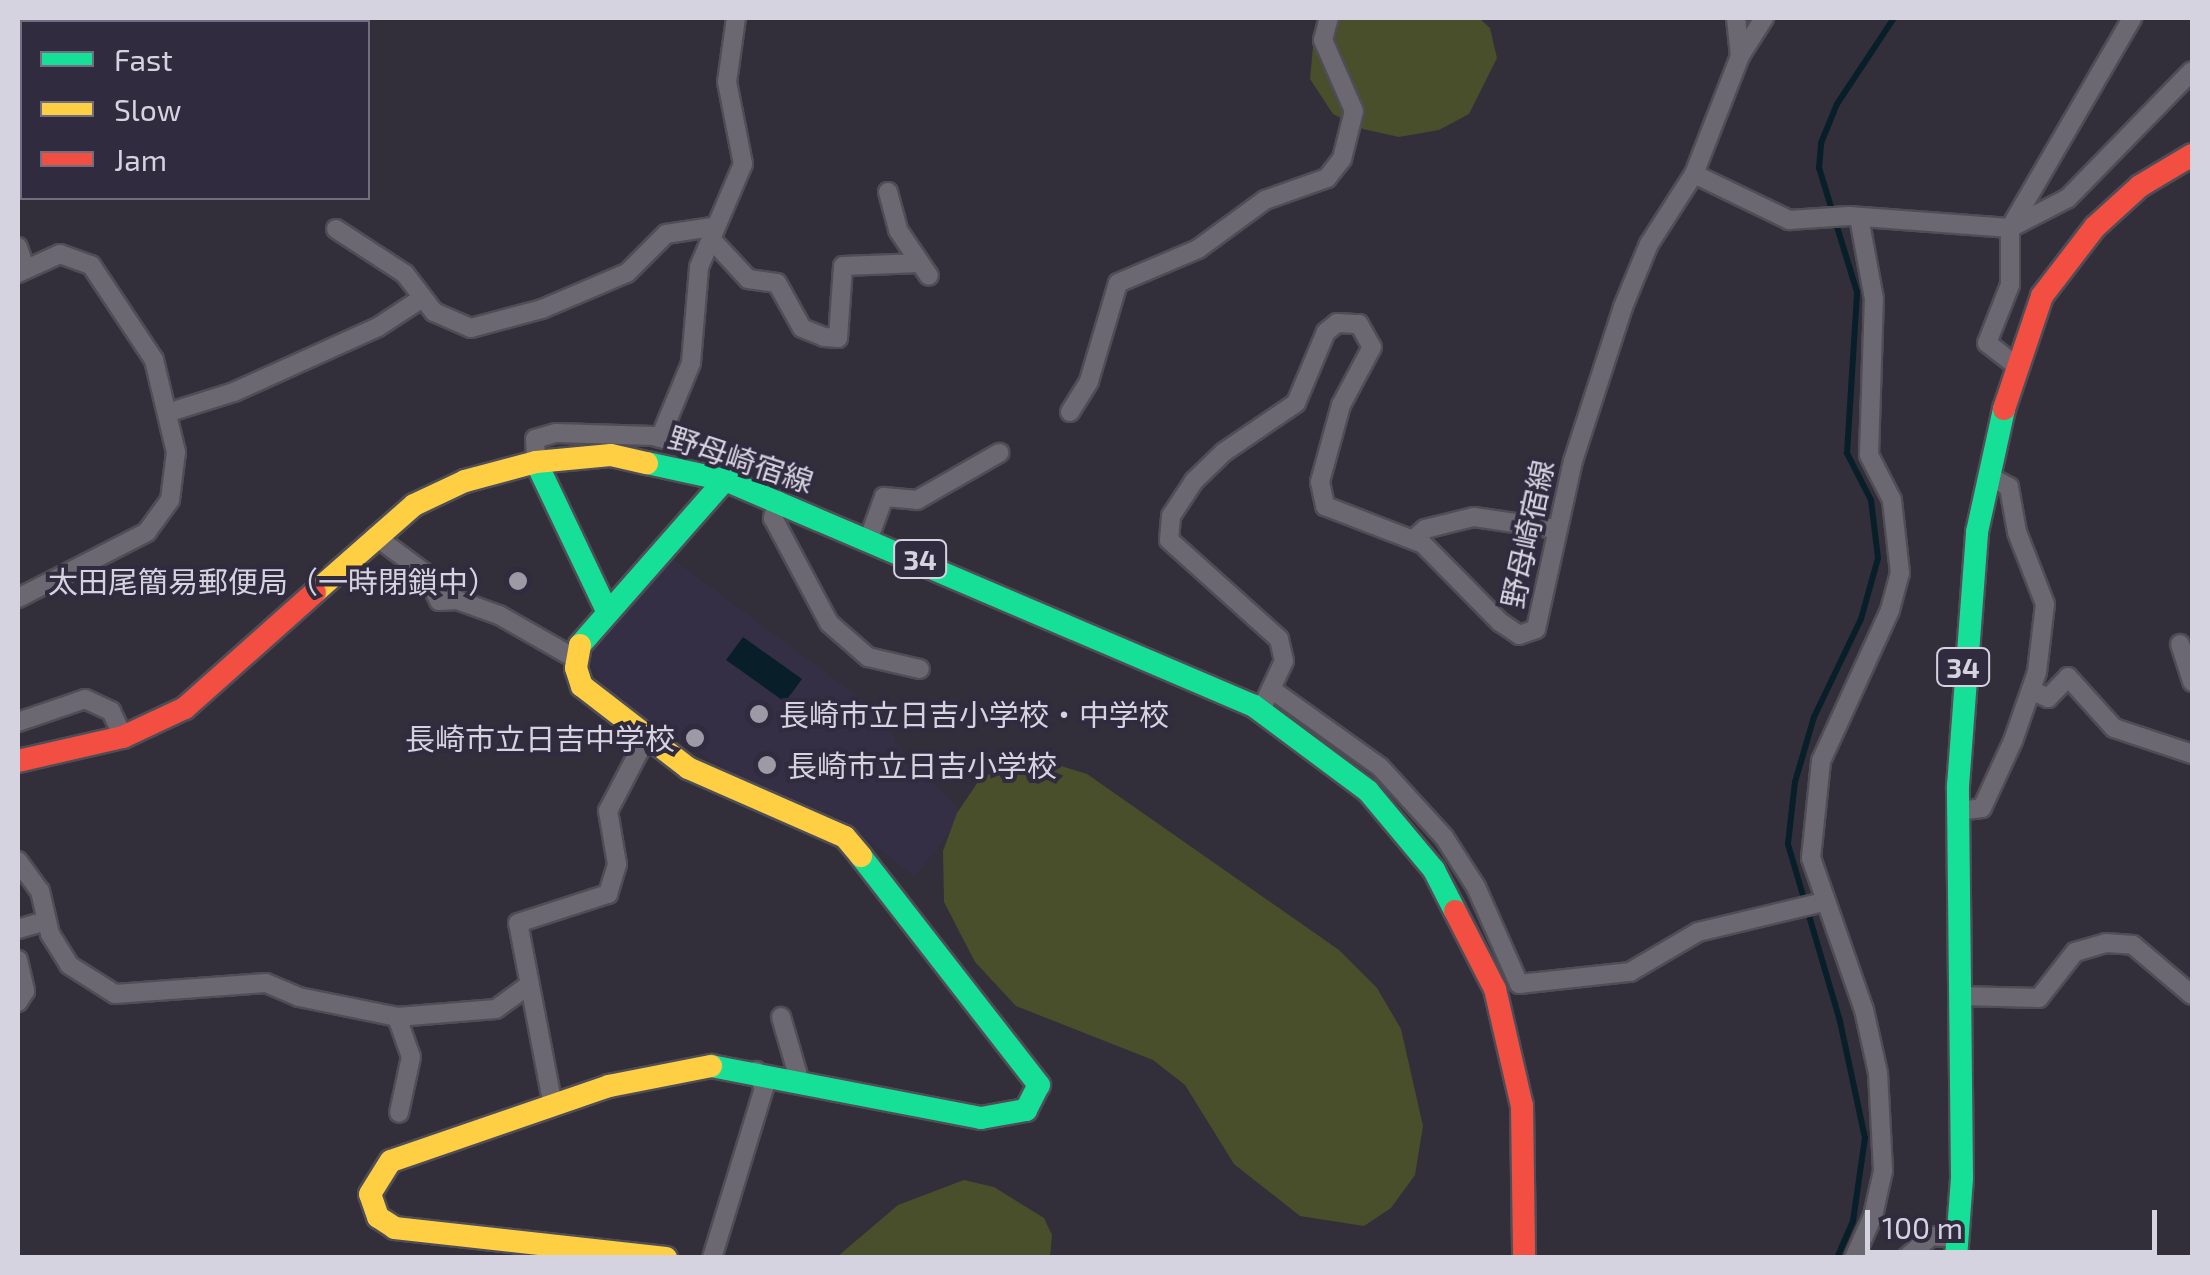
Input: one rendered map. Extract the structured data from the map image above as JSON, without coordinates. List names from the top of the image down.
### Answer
{
  "streets": {
    "main road": ["野母崎宿線", "34"]
  },
  "places": [
    "太田尾簡易郵便局（一時閉鎖中）",
    "長崎市立日吉小学校・中学校",
    "長崎市立日吉中学校",
    "長崎市立日吉小学校"
  ],
  "legend": ["Fast", "Slow", "Jam"],
  "scale_bar": "100 m"
}
